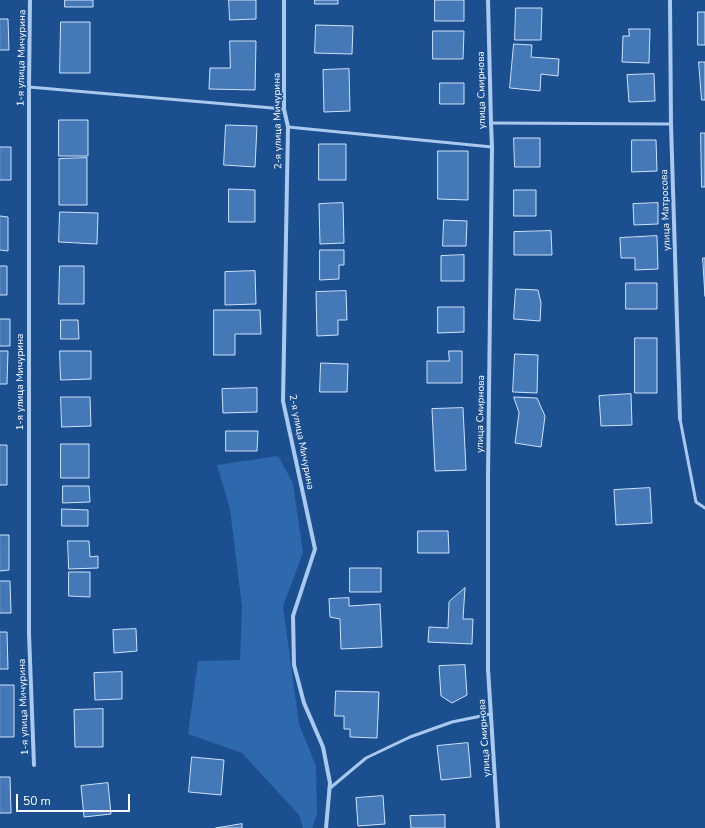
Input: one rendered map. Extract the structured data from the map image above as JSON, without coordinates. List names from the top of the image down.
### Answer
{
  "streets": {
    "street": [
      "1-я улица Мичурина",
      "улица Смирнова",
      "2-я улица Мичурина",
      "улица Матросова"
    ]
  },
  "scale_bar": "50 m"
}
